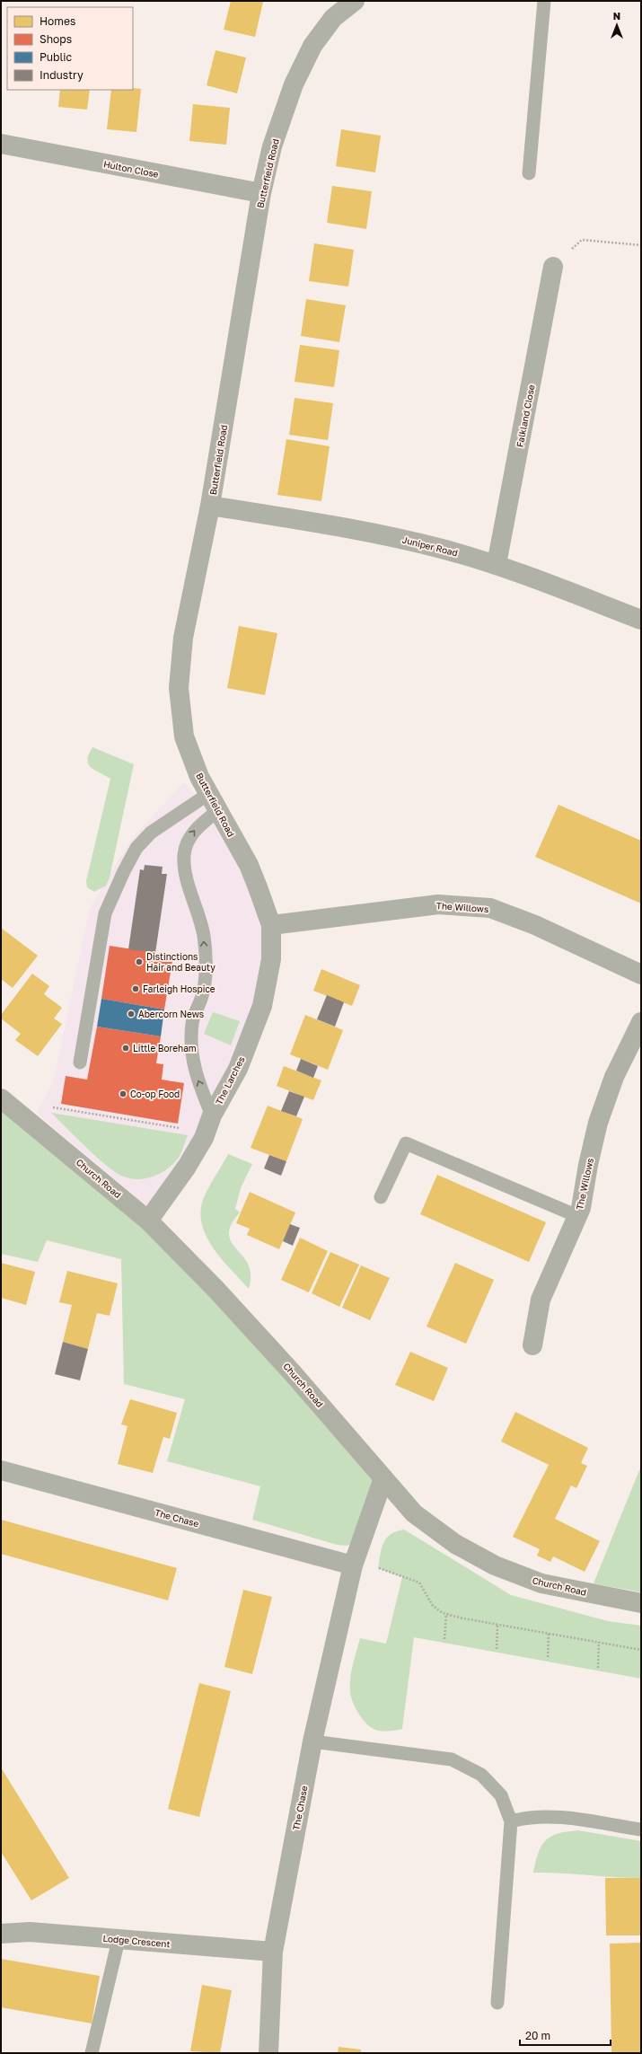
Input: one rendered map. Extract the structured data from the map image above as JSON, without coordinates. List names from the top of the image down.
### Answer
{
  "streets": {
    "street": [
      "Hulton Close",
      "Butterfield Road",
      "Falkland Close",
      "Juniper Road",
      "The Willows",
      "The Larches",
      "Church Road",
      "The Chase",
      "Lodge Crescent"
    ]
  },
  "crossings": [
    ["Hulton Close", "Butterfield Road"],
    ["Butterfield Road", "Juniper Road"],
    ["Butterfield Road", "The Willows"],
    ["Butterfield Road", "The Larches"],
    ["Falkland Close", "Juniper Road"],
    ["The Willows", "The Larches"],
    ["The Larches", "Church Road"],
    ["Church Road", "The Chase"],
    ["The Chase", "Lodge Crescent"]
  ],
  "places": [
    "Distinctions Hair and Beauty",
    "Farleigh Hospice",
    "Abercorn News",
    "Little Boreham",
    "Co-op Food"
  ],
  "legend": [
    "Homes",
    "Shops",
    "Public",
    "Industry"
  ],
  "scale_bar": "20 m",
  "north": "top"
}
